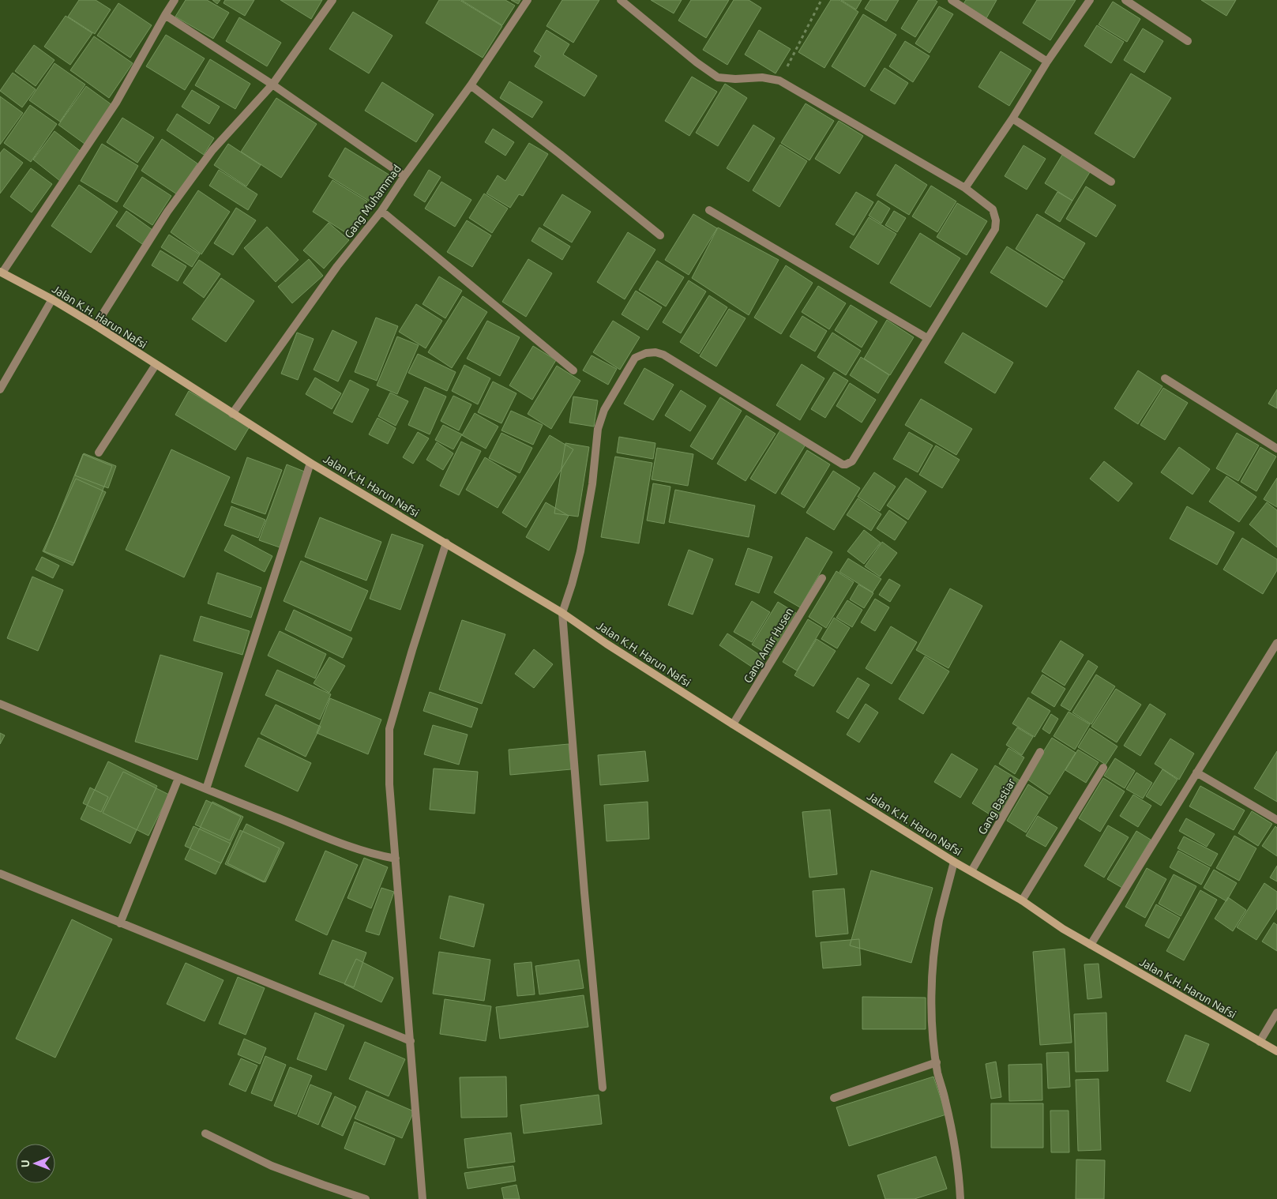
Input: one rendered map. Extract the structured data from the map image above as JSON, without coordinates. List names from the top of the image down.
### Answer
{
  "streets": {
    "main road": ["Jalan K.H. Harun Nafsi"],
    "street": ["Gang Muhammad", "Gang Amir Husen", "Gang Bastiar"]
  },
  "crossings": [
    ["Gang Muhammad", "Jalan K.H. Harun Nafsi"],
    ["Jalan K.H. Harun Nafsi", "Gang Amir Husen"],
    ["Jalan K.H. Harun Nafsi", "Gang Bastiar"]
  ],
  "north": "left"
}
